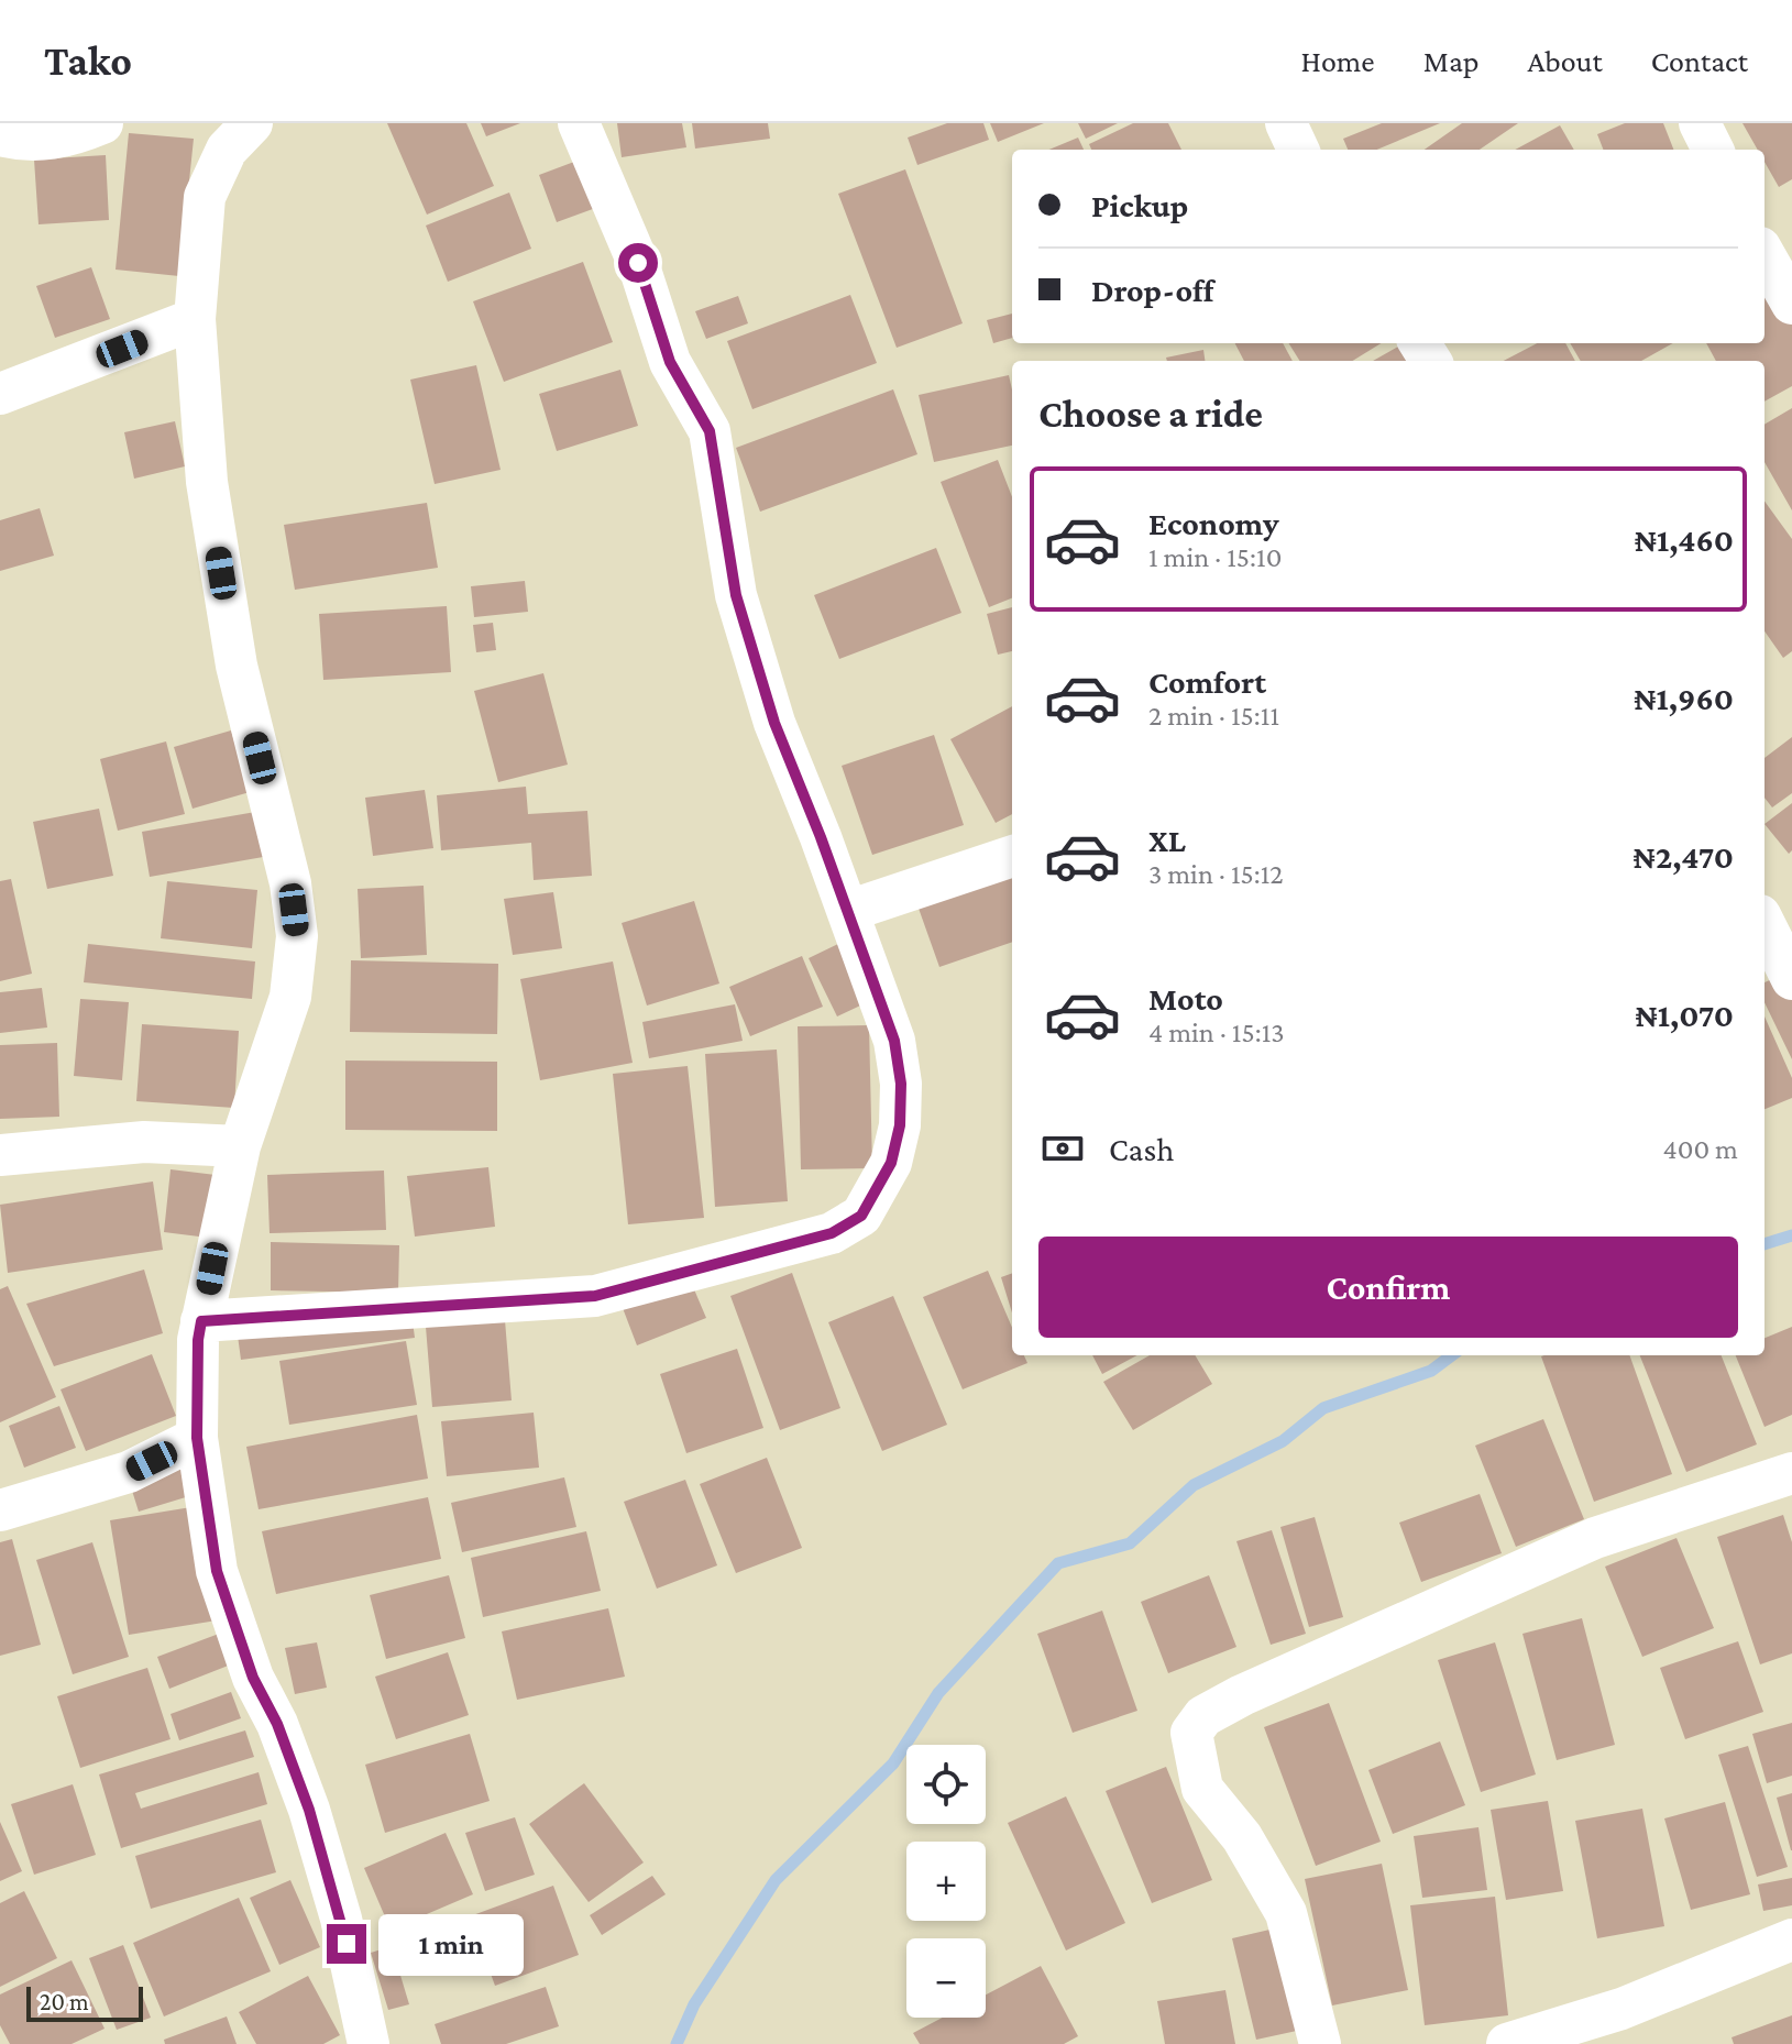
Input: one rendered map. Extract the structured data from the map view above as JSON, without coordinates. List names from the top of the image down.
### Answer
{
  "scale_bar": "20 m",
  "page": {
    "header": "Tako",
    "nav": [
      "Home",
      "Map",
      "About",
      "Contact"
    ],
    "banner": ["Pickup", "Drop-off"],
    "heading": "Choose a ride",
    "list": [
      {
        "name": "Economy",
        "note": "1 min · 15:10",
        "value": "₦1,460"
      },
      {
        "name": "Comfort",
        "note": "2 min · 15:11",
        "value": "₦1,960"
      },
      {
        "name": "XL",
        "note": "3 min · 15:12",
        "value": "₦2,470"
      },
      {
        "name": "Moto",
        "note": "4 min · 15:13",
        "value": "₦1,070"
      }
    ],
    "pay": ["Cash", "400 m"],
    "buttons": "Confirm",
    "map_buttons": ["+", "−"],
    "bubble": "1 min",
    "scale": "20 m"
  }
}
